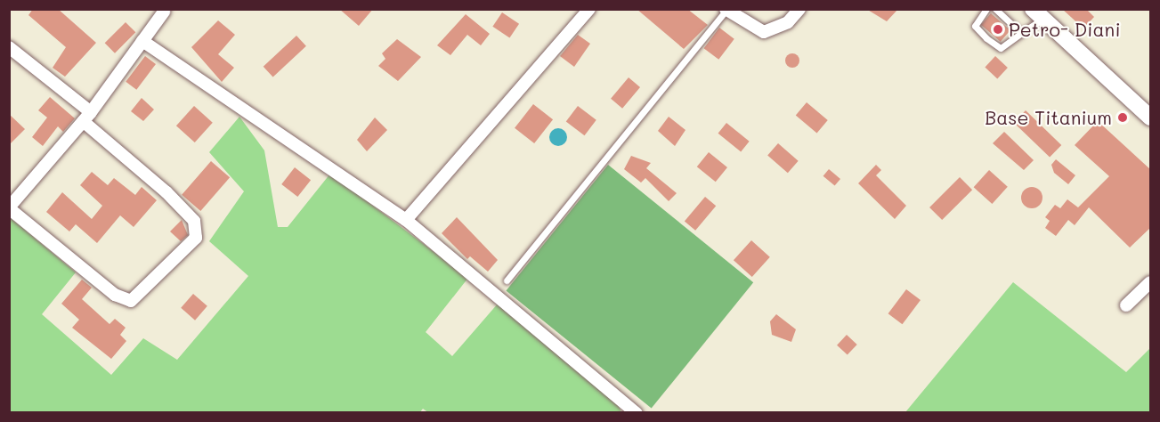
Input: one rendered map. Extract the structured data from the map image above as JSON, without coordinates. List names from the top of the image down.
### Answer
{
  "places": ["Petro- Diani", "Base Titanium"]
}
